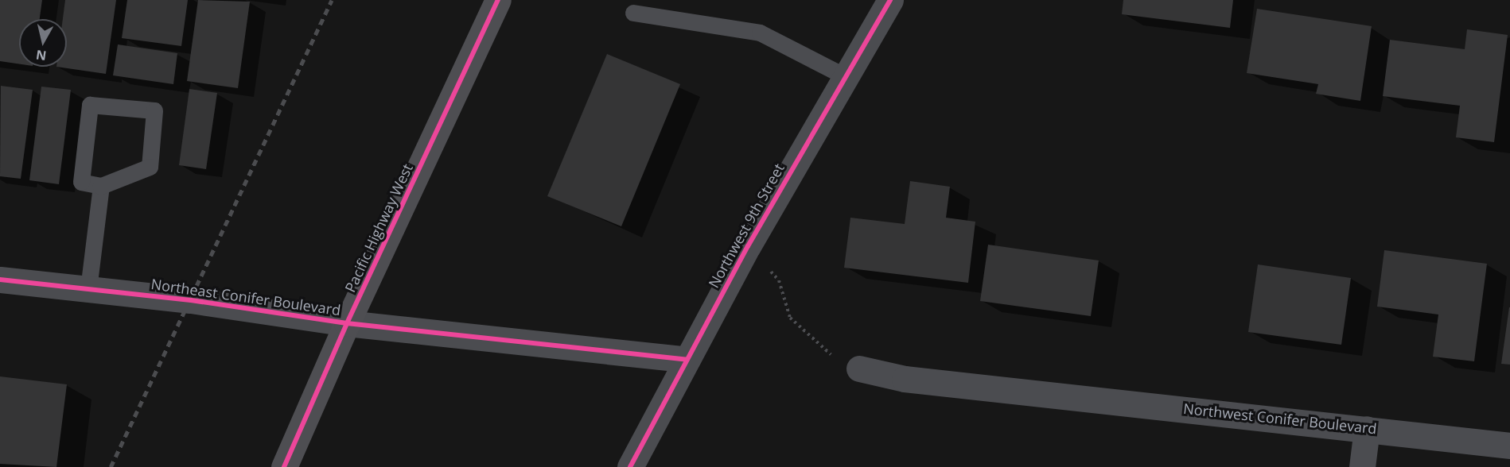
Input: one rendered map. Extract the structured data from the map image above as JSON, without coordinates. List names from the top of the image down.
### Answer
{
  "streets": {
    "highway": ["Pacific Highway West"],
    "street": ["Northwest 9th Street", "Northeast Conifer Boulevard", "Northwest Conifer Boulevard"]
  },
  "crossings": [
    ["Northwest 9th Street", "Northeast Conifer Boulevard"],
    ["Pacific Highway West", "Northeast Conifer Boulevard"]
  ],
  "north": "bottom"
}
